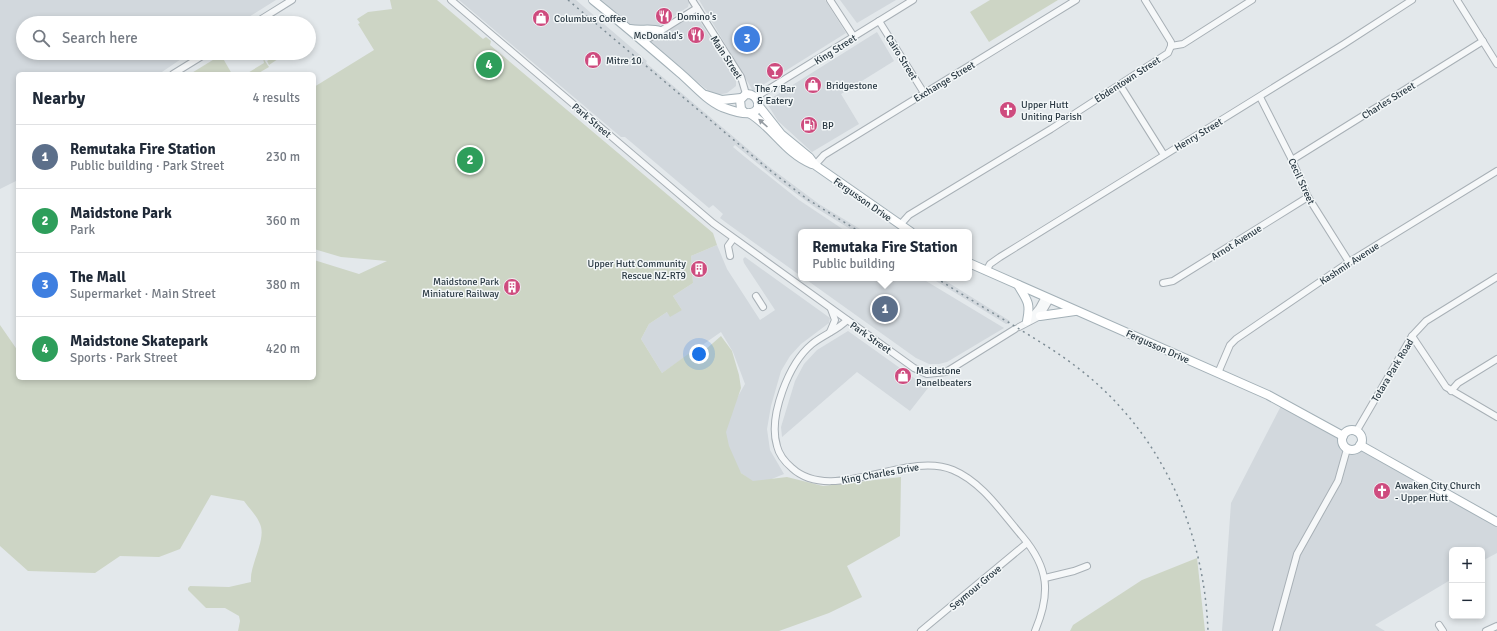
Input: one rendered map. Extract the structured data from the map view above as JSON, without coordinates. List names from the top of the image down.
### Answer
{
  "streets": {
    "main road": ["Fergusson Drive"],
    "street": [
      "King Street",
      "Main Street",
      "Cairo Street",
      "Ebdentown Street",
      "Exchange Street",
      "Charles Street",
      "Park Street",
      "Henry Street",
      "Cecil Street",
      "Arnot Avenue",
      "Kashmir Avenue",
      "Totara Park Road",
      "King Charles Drive",
      "Seymour Grove"
    ]
  },
  "crossings": [
    ["King Street", "Cairo Street"],
    ["King Street", "Fergusson Drive"],
    ["Main Street", "Fergusson Drive"],
    ["Cairo Street", "Exchange Street"],
    ["Ebdentown Street", "Fergusson Drive"],
    ["Exchange Street", "Fergusson Drive"],
    ["Charles Street", "Cecil Street"],
    ["Park Street", "Fergusson Drive"],
    ["Park Street", "King Charles Drive"],
    ["Henry Street", "Cecil Street"],
    ["Henry Street", "Fergusson Drive"],
    ["Cecil Street", "Arnot Avenue"],
    ["Cecil Street", "Kashmir Avenue"],
    ["Fergusson Drive", "Kashmir Avenue"],
    ["Fergusson Drive", "Totara Park Road"],
    ["King Charles Drive", "Seymour Grove"]
  ],
  "places": {
    "restaurant": ["Domino's", "McDonald's"],
    "shop": [
      "Columbus Coffee",
      "Mitre 10",
      "Bridgestone",
      "Maidstone Panelbeaters"
    ],
    "bar": ["The 7 Bar & Eatery"],
    "church": ["Upper Hutt Uniting Parish", "Awaken City Church - Upper Hutt"],
    "fuel station": ["BP"],
    "building": ["Upper Hutt Community Rescue NZ-RT9", "Maidstone Park Miniature Railway"]
  },
  "page": {
    "search": "Search here",
    "pins": [
      "3",
      "4",
      "2",
      "1"
    ],
    "heading": ["Nearby", "4 results"],
    "list": [
      {
        "mark": "1",
        "name": "Remutaka Fire Station",
        "note": "Public building · Park Street",
        "value": "230 m"
      },
      {
        "mark": "2",
        "name": "Maidstone Park",
        "note": "Park",
        "value": "360 m"
      },
      {
        "mark": "3",
        "name": "The Mall",
        "note": "Supermarket · Main Street",
        "value": "380 m"
      },
      {
        "mark": "4",
        "name": "Maidstone Skatepark",
        "note": "Sports · Park Street",
        "value": "420 m"
      }
    ],
    "popup": ["Remutaka Fire Station", "Public building"],
    "map_buttons": ["+", "−"]
  }
}
